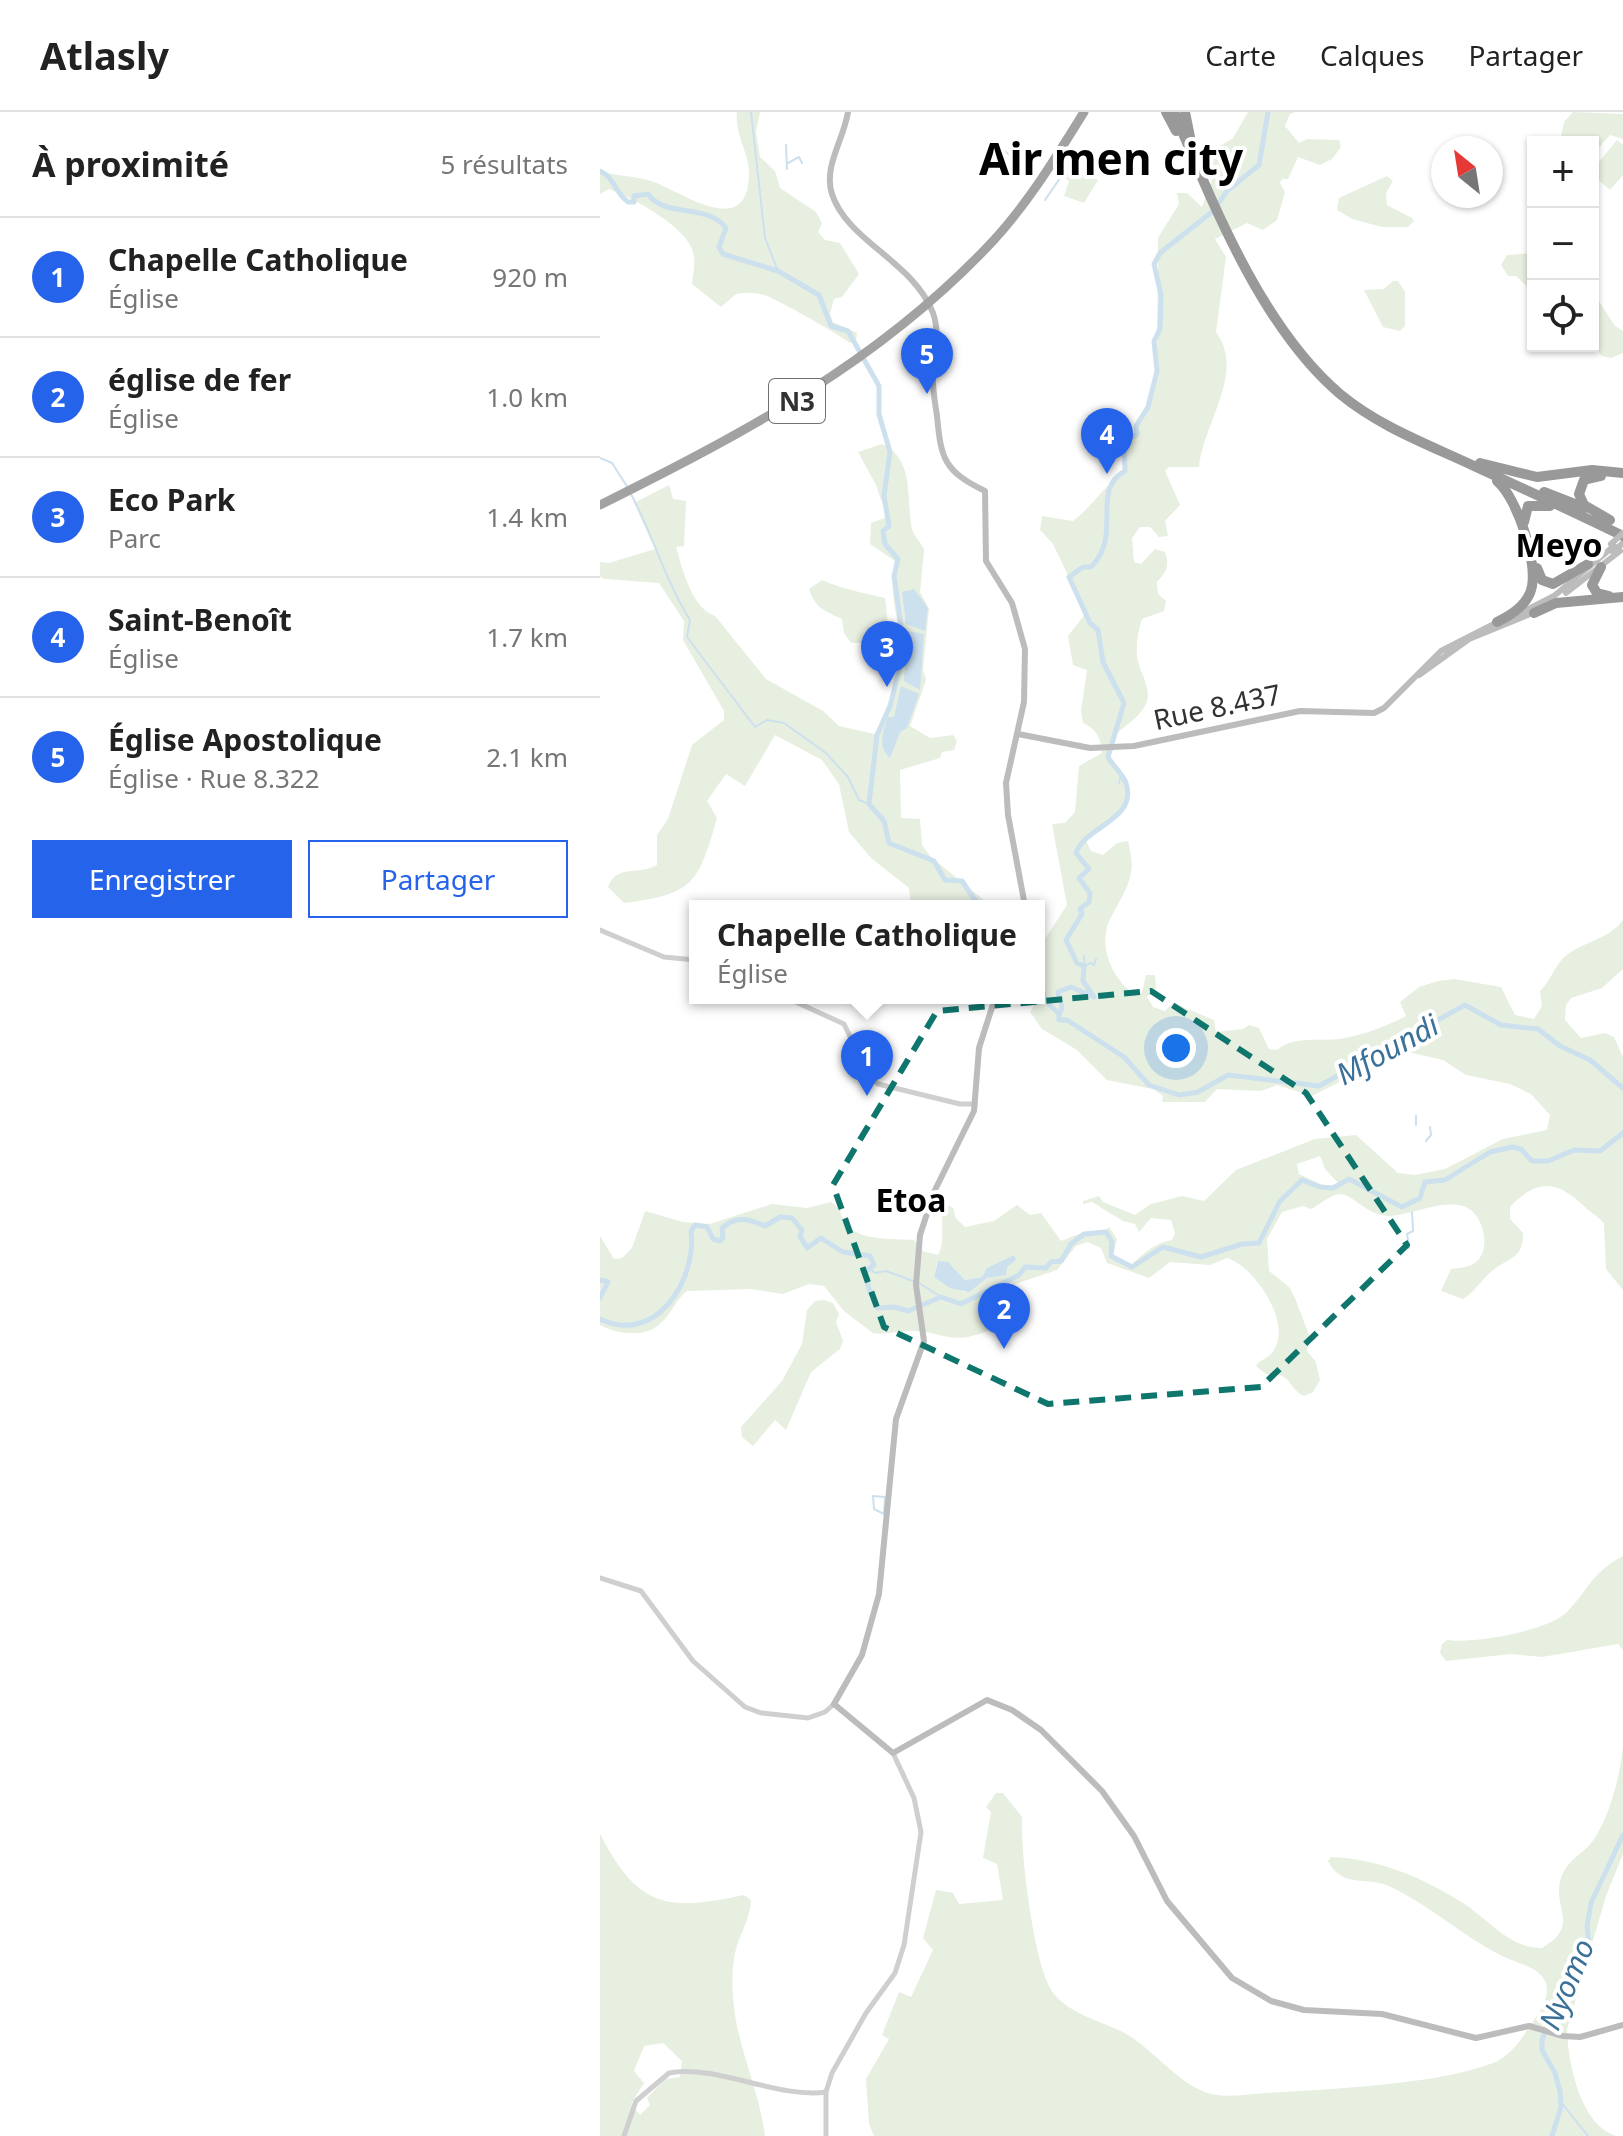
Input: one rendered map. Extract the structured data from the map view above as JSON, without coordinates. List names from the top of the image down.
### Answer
{
  "streets": {
    "highway": ["N3"],
    "main road": ["Rue 8.437"]
  },
  "districts": ["Air men city", "Meyo", "Etoa"],
  "water": ["Mfoundi", "Nyomo"],
  "north": "top left",
  "page": {
    "header": "Atlasly",
    "nav": ["Carte", "Calques", "Partager"],
    "heading": ["À proximité", "5 résultats"],
    "map_buttons": ["+", "−"],
    "list": [
      {
        "mark": "1",
        "name": "Chapelle Catholique",
        "note": "Église",
        "value": "920 m"
      },
      {
        "mark": "2",
        "name": "église de fer",
        "note": "Église",
        "value": "1.0 km"
      },
      {
        "mark": "3",
        "name": "Eco Park",
        "note": "Parc",
        "value": "1.4 km"
      },
      {
        "mark": "4",
        "name": "Saint-Benoît",
        "note": "Église",
        "value": "1.7 km"
      },
      {
        "mark": "5",
        "name": "Église Apostolique",
        "note": "Église · Rue 8.322",
        "value": "2.1 km"
      }
    ],
    "pins": [
      "5",
      "4",
      "3",
      "1",
      "2"
    ],
    "buttons": ["Enregistrer", "Partager"],
    "popup": ["Chapelle Catholique", "Église"]
  }
}
